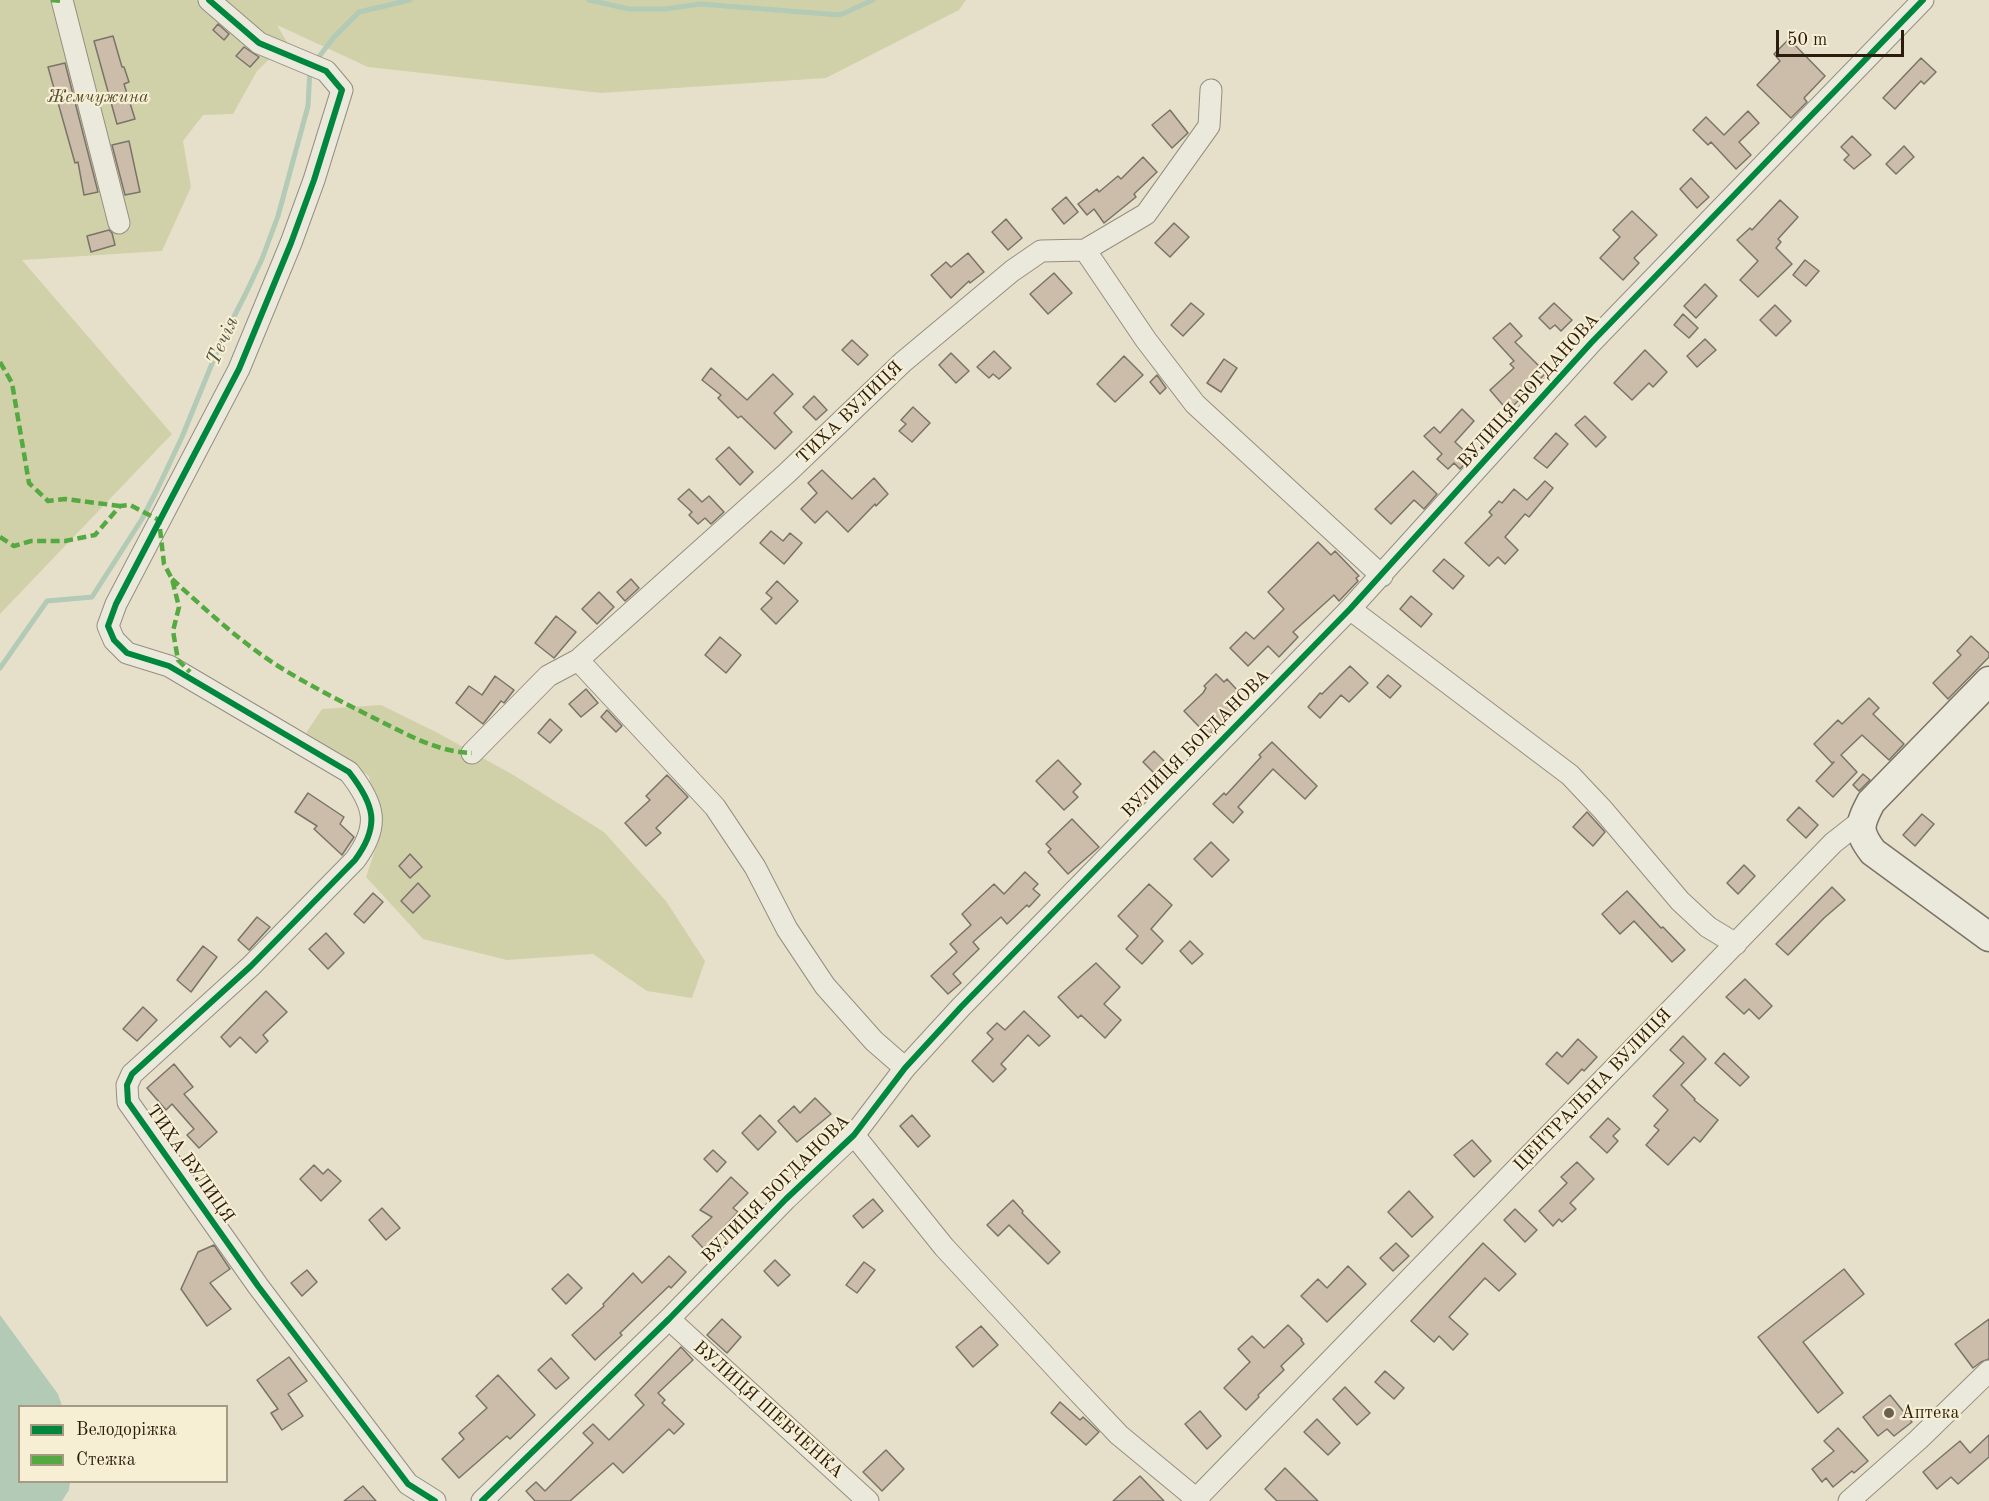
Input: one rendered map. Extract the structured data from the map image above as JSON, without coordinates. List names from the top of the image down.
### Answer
{
  "streets": {
    "street": [
      "ВУЛИЦЯ БОГДАНОВА",
      "ТИХА ВУЛИЦЯ",
      "ЦЕНТРАЛЬНА ВУЛИЦЯ",
      "ВУЛИЦЯ ШЕВЧЕНКА"
    ]
  },
  "crossings": [
    ["ВУЛИЦЯ БОГДАНОВА", "ВУЛИЦЯ ШЕВЧЕНКА"]
  ],
  "water": ["Течія"],
  "parks": ["Жемчужина"],
  "places": ["Аптека"],
  "legend": ["Велодоріжка", "Стежка"],
  "scale_bar": "50 m"
}
